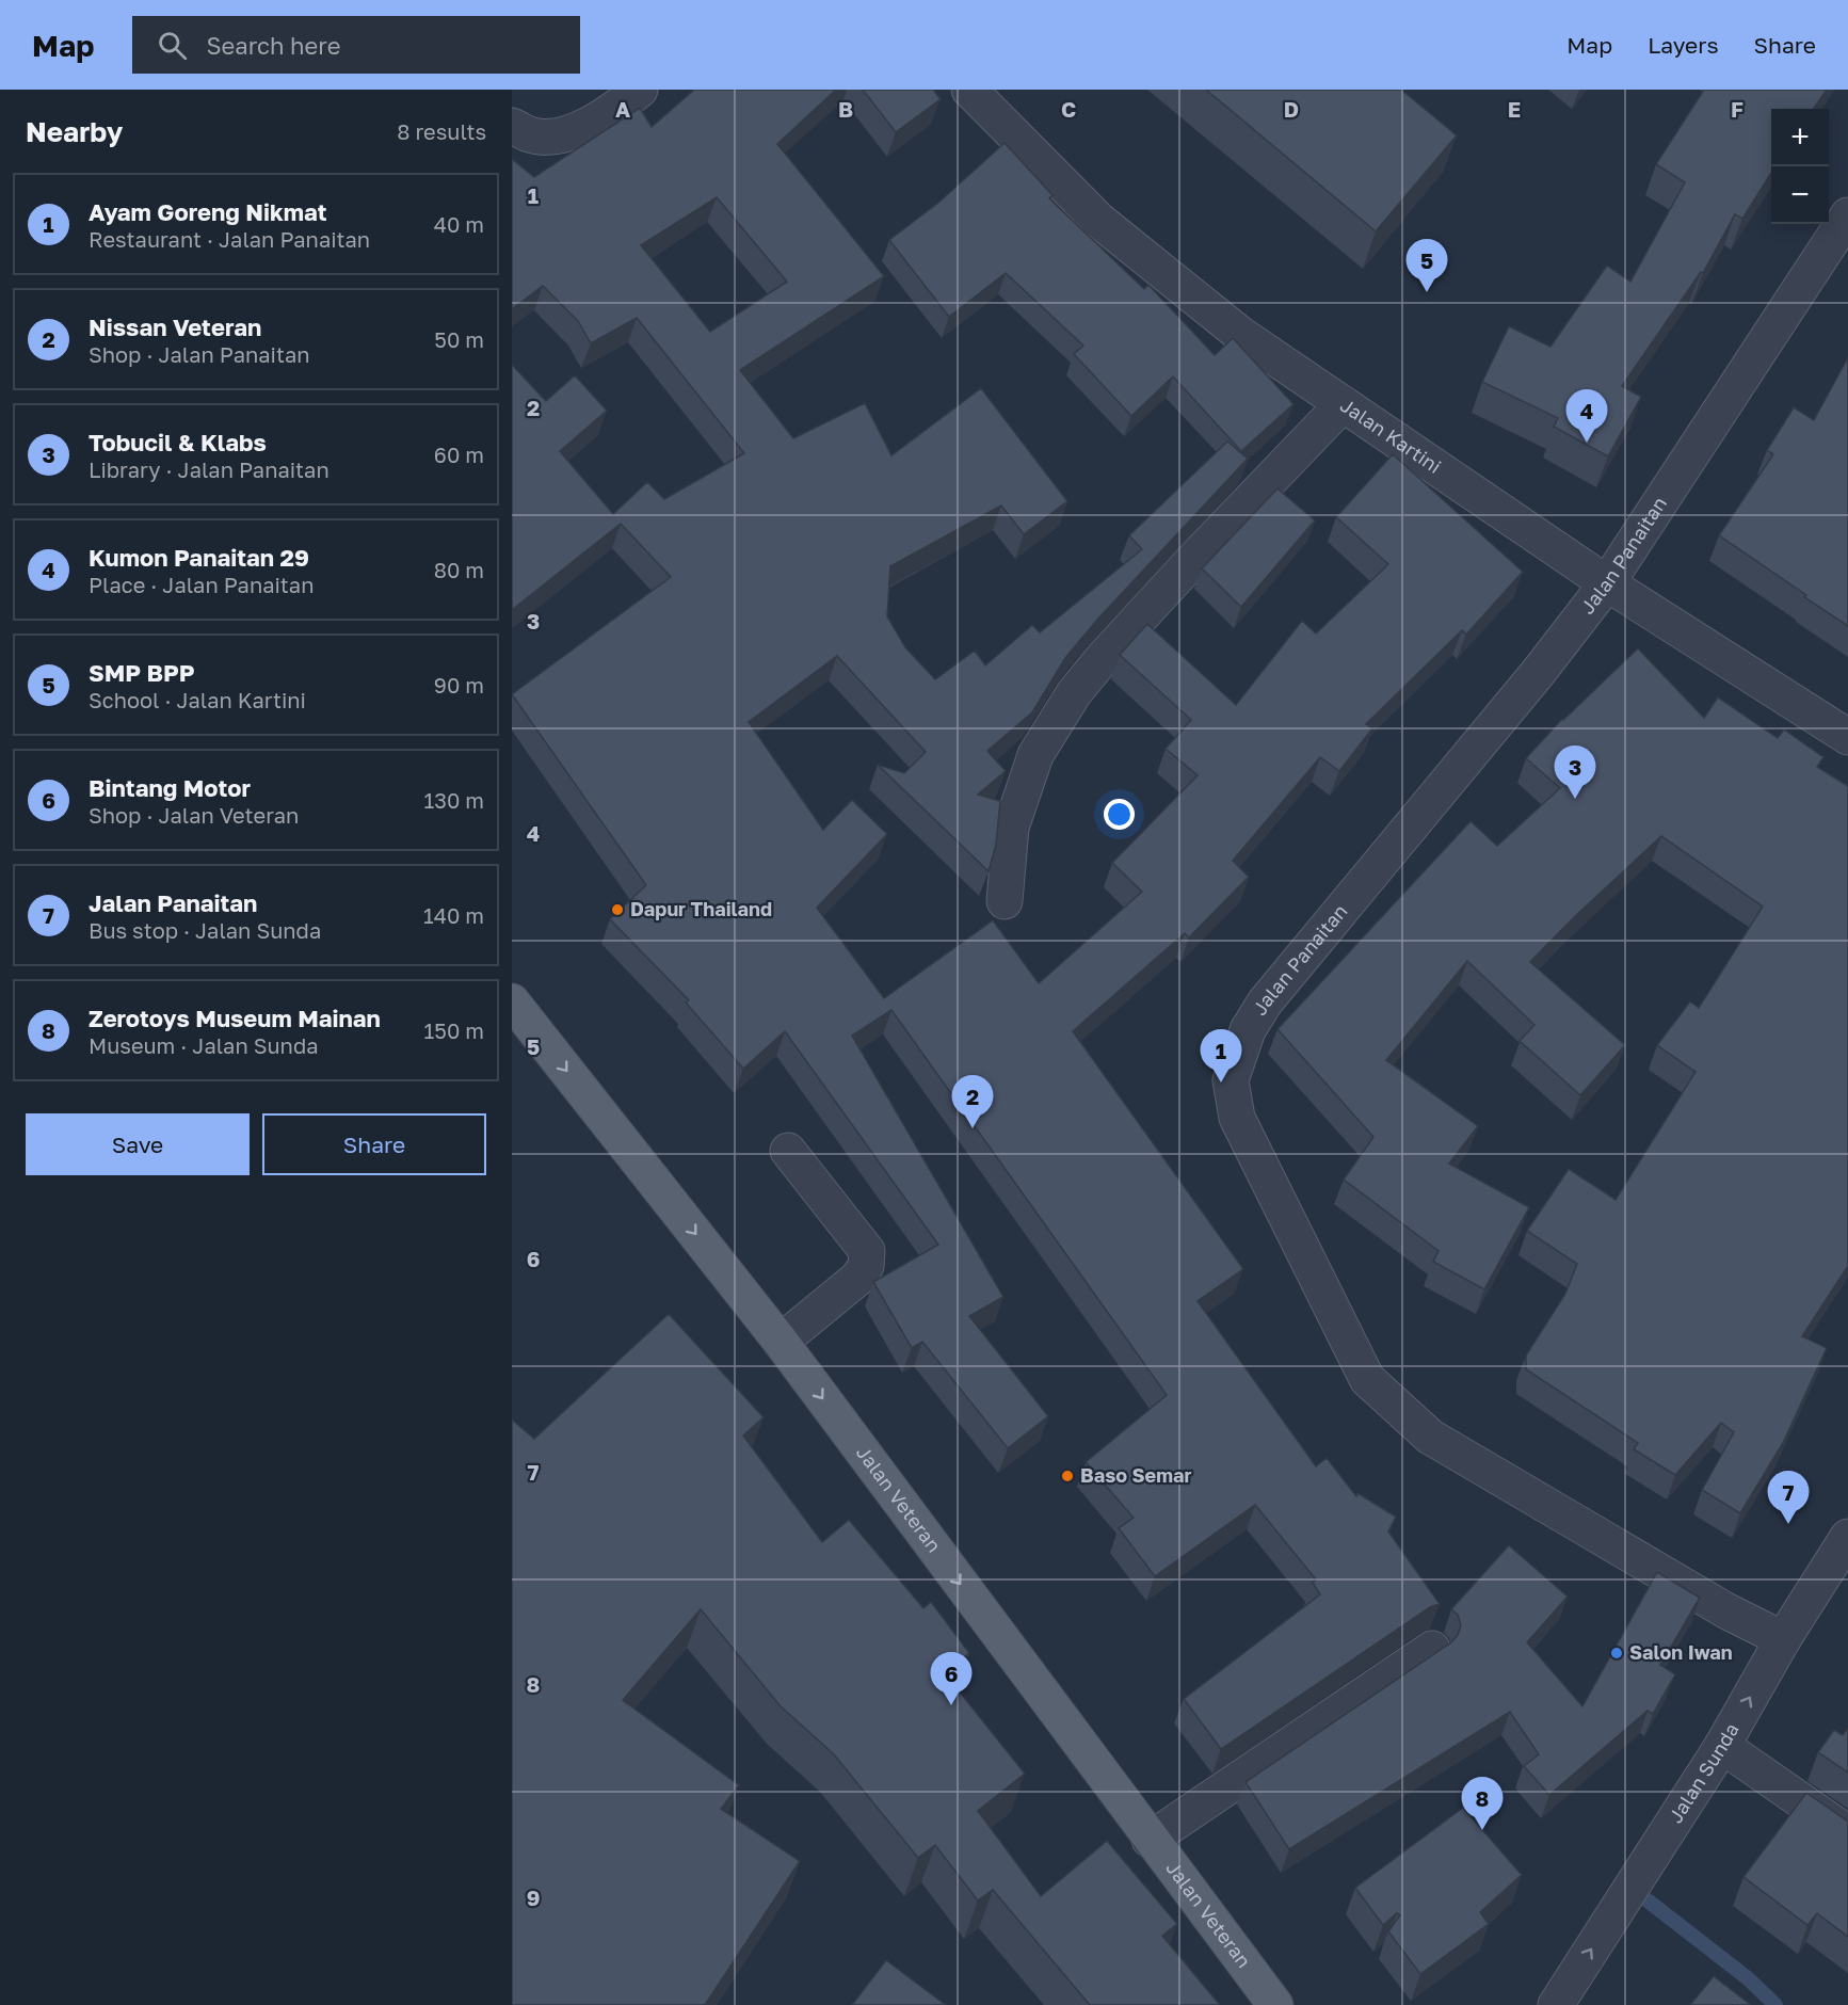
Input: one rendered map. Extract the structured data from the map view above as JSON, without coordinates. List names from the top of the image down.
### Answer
{
  "streets": {
    "main road": ["Jalan Veteran"],
    "street": ["Jalan Kartini", "Jalan Panaitan", "Jalan Sunda"]
  },
  "crossings": [
    ["Jalan Kartini", "Jalan Panaitan"],
    ["Jalan Panaitan", "Jalan Sunda"]
  ],
  "one_way": ["Jalan Veteran", "Jalan Sunda"],
  "places": ["Dapur Thailand", "Baso Semar", "Salon Iwan"],
  "page": {
    "header": "Map",
    "search": "Search here",
    "nav": ["Map", "Layers", "Share"],
    "heading": ["Nearby", "8 results"],
    "map_buttons": ["+", "−"],
    "list": [
      {
        "mark": "1",
        "name": "Ayam Goreng Nikmat",
        "note": "Restaurant · Jalan Panaitan",
        "value": "40 m"
      },
      {
        "mark": "2",
        "name": "Nissan Veteran",
        "note": "Shop · Jalan Panaitan",
        "value": "50 m"
      },
      {
        "mark": "3",
        "name": "Tobucil & Klabs",
        "note": "Library · Jalan Panaitan",
        "value": "60 m"
      },
      {
        "mark": "4",
        "name": "Kumon Panaitan 29",
        "note": "Place · Jalan Panaitan",
        "value": "80 m"
      },
      {
        "mark": "5",
        "name": "SMP BPP",
        "note": "School · Jalan Kartini",
        "value": "90 m"
      },
      {
        "mark": "6",
        "name": "Bintang Motor",
        "note": "Shop · Jalan Veteran",
        "value": "130 m"
      },
      {
        "mark": "7",
        "name": "Jalan Panaitan",
        "note": "Bus stop · Jalan Sunda",
        "value": "140 m"
      },
      {
        "mark": "8",
        "name": "Zerotoys Museum Mainan",
        "note": "Museum · Jalan Sunda",
        "value": "150 m"
      }
    ],
    "pins": [
      "5",
      "4",
      "3",
      "1",
      "2",
      "7",
      "6",
      "8"
    ],
    "buttons": ["Save", "Share"]
  },
  "grid": {
    "columns": [
      "A",
      "B",
      "C",
      "D",
      "E",
      "F"
    ],
    "rows": [
      "1",
      "2",
      "3",
      "4",
      "5",
      "6",
      "7",
      "8",
      "9"
    ]
  }
}
